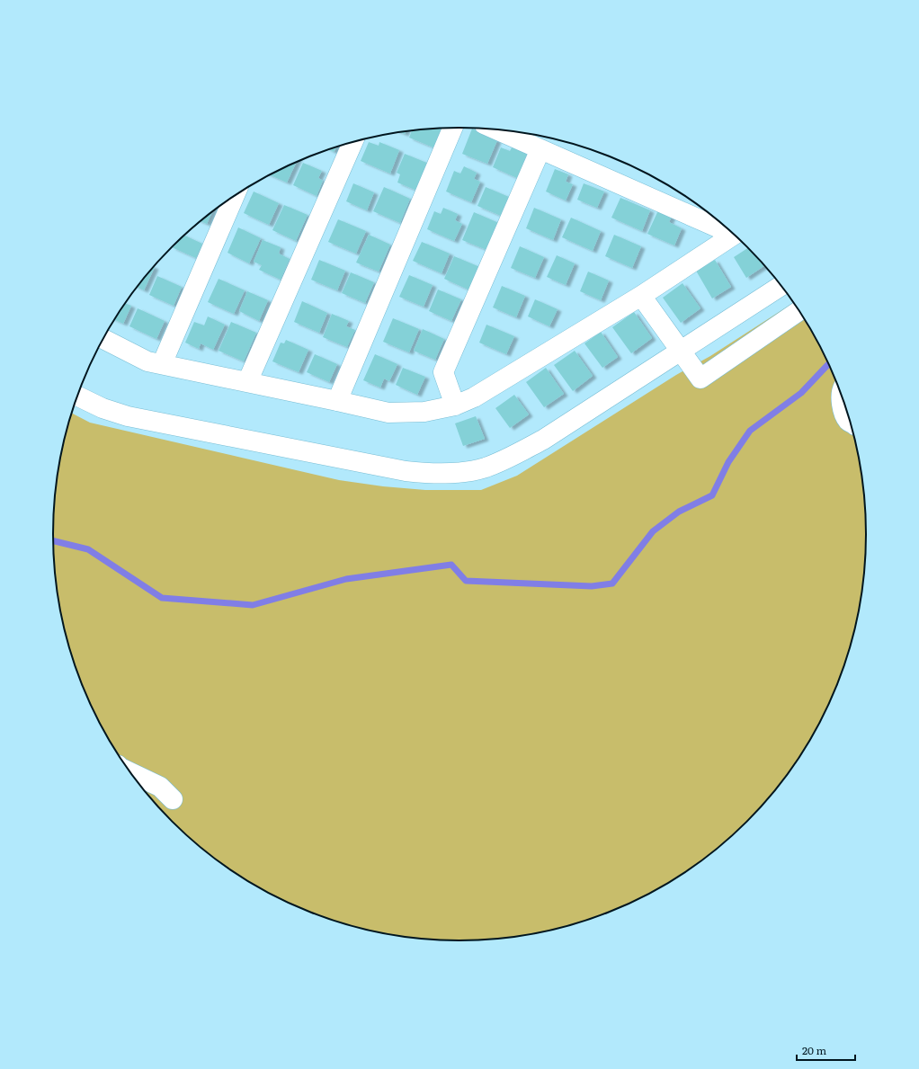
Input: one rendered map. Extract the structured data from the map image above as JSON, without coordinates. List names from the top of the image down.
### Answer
{
  "scale_bar": "20 m"
}
